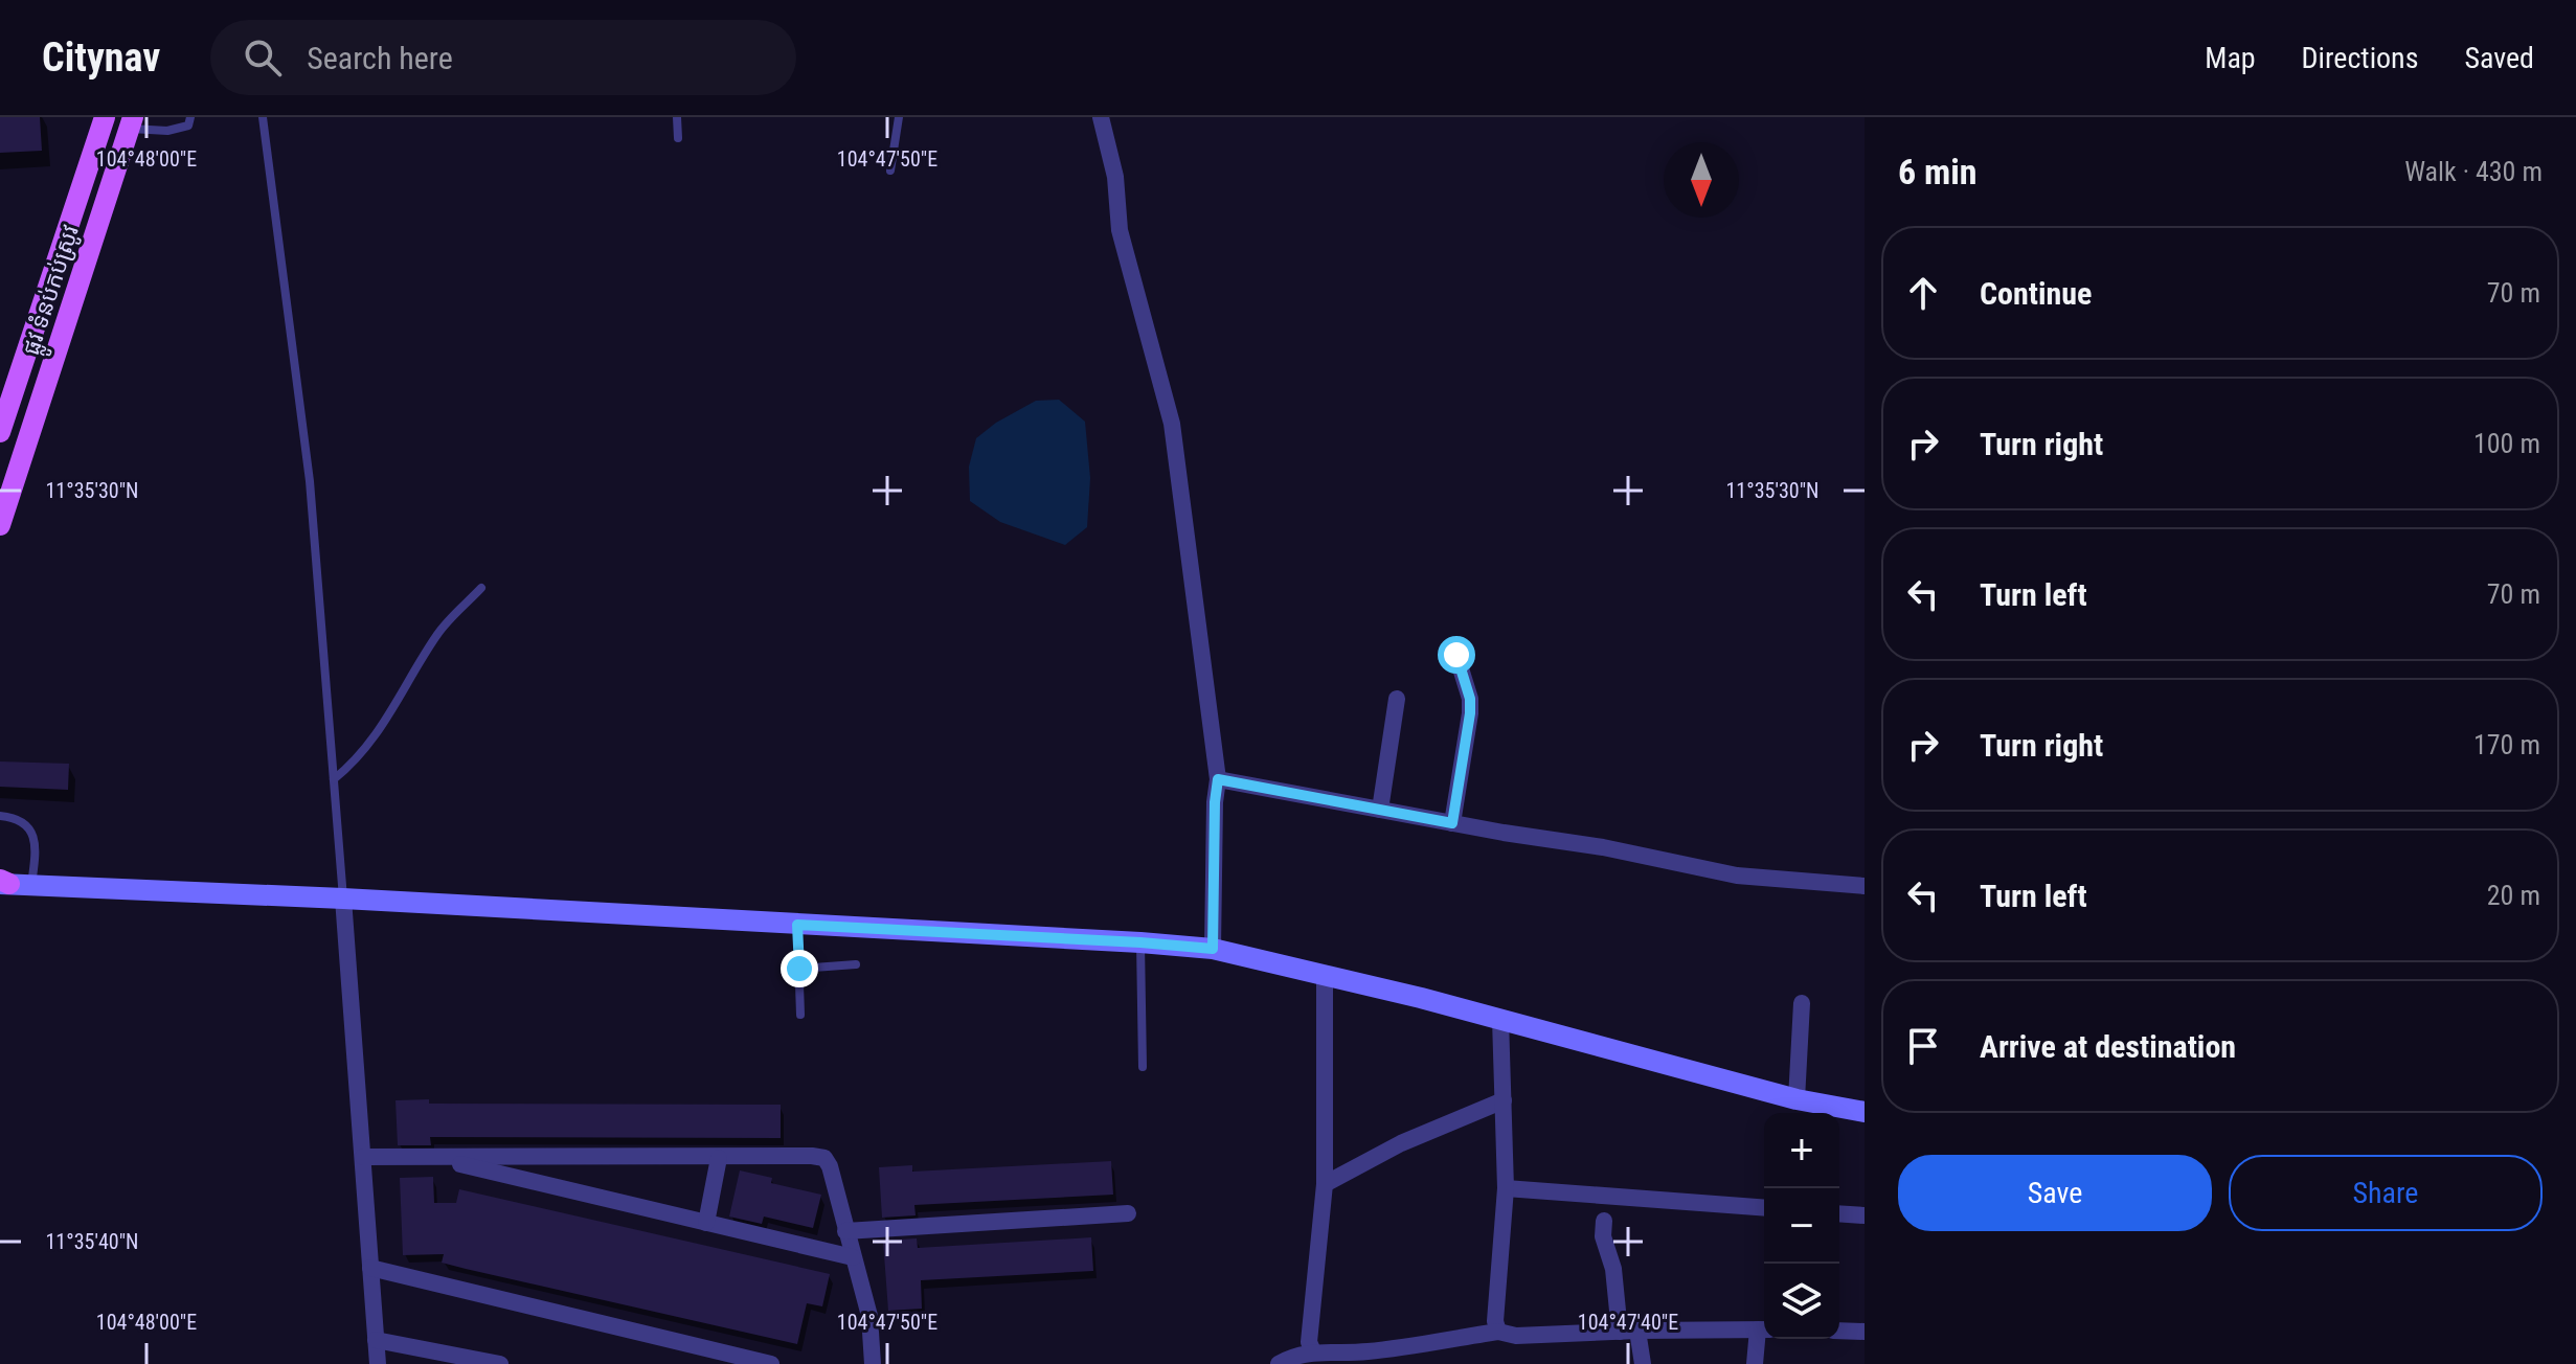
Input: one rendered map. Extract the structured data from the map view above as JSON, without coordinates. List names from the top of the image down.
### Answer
{
  "streets": {
    "main road": ["ផ្លូវ ទំនប់កប់ស្រូវ"]
  },
  "north": "bottom",
  "page": {
    "header": "Citynav",
    "search": "Search here",
    "nav": ["Map", "Directions", "Saved"],
    "heading": ["6 min", "Walk · 430 m"],
    "list": [
      ["Continue", "70 m"],
      ["Turn right", "100 m"],
      ["Turn left", "70 m"],
      ["Turn right", "170 m"],
      ["Turn left", "20 m"],
      "Arrive at destination"
    ],
    "map_buttons": ["+", "−"],
    "buttons": ["Save", "Share"]
  },
  "coordinates": [
    "104°48'00\"E",
    "104°47'50\"E",
    "11°35'30\"N",
    "11°35'40\"N",
    "104°47'40\"E"
  ]
}
